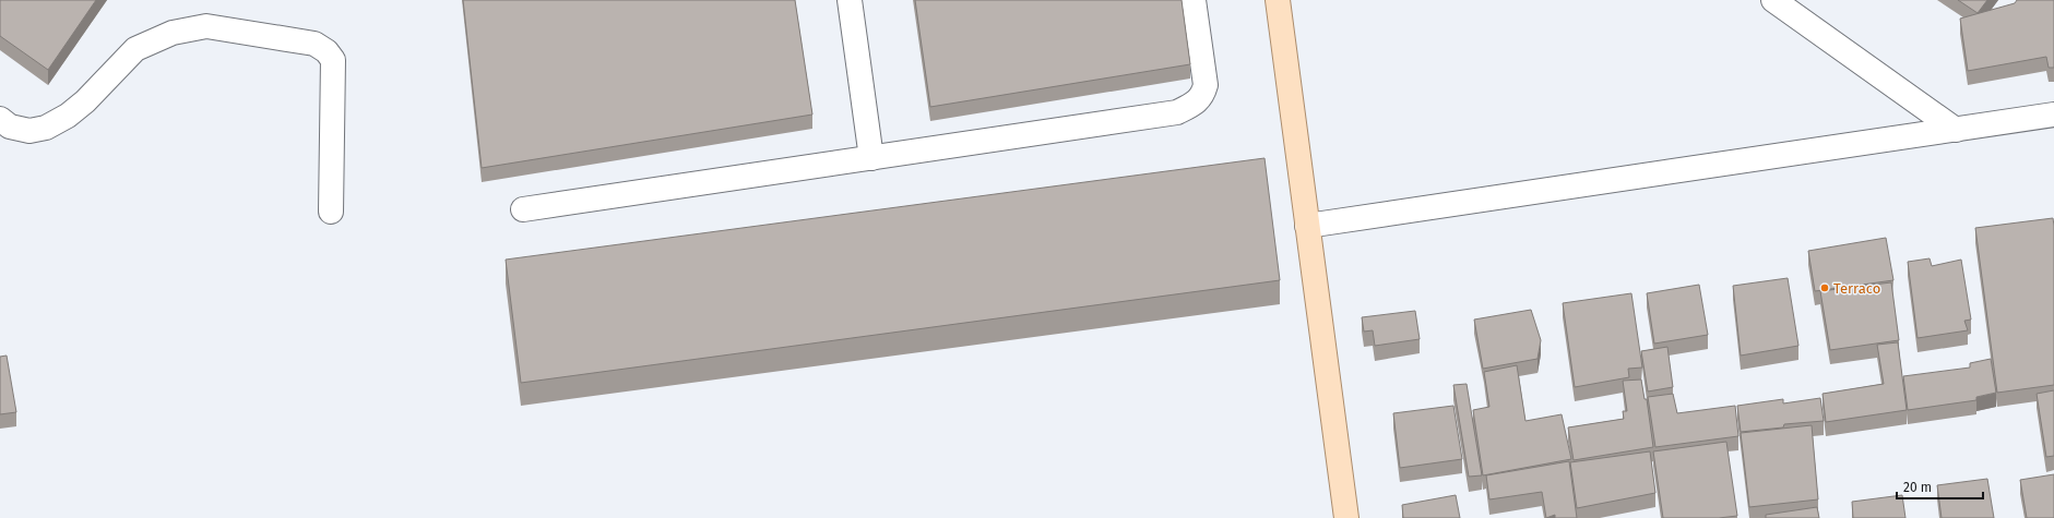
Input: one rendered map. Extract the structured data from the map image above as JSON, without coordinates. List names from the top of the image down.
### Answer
{
  "places": ["Terraco"],
  "scale_bar": "20 m"
}
